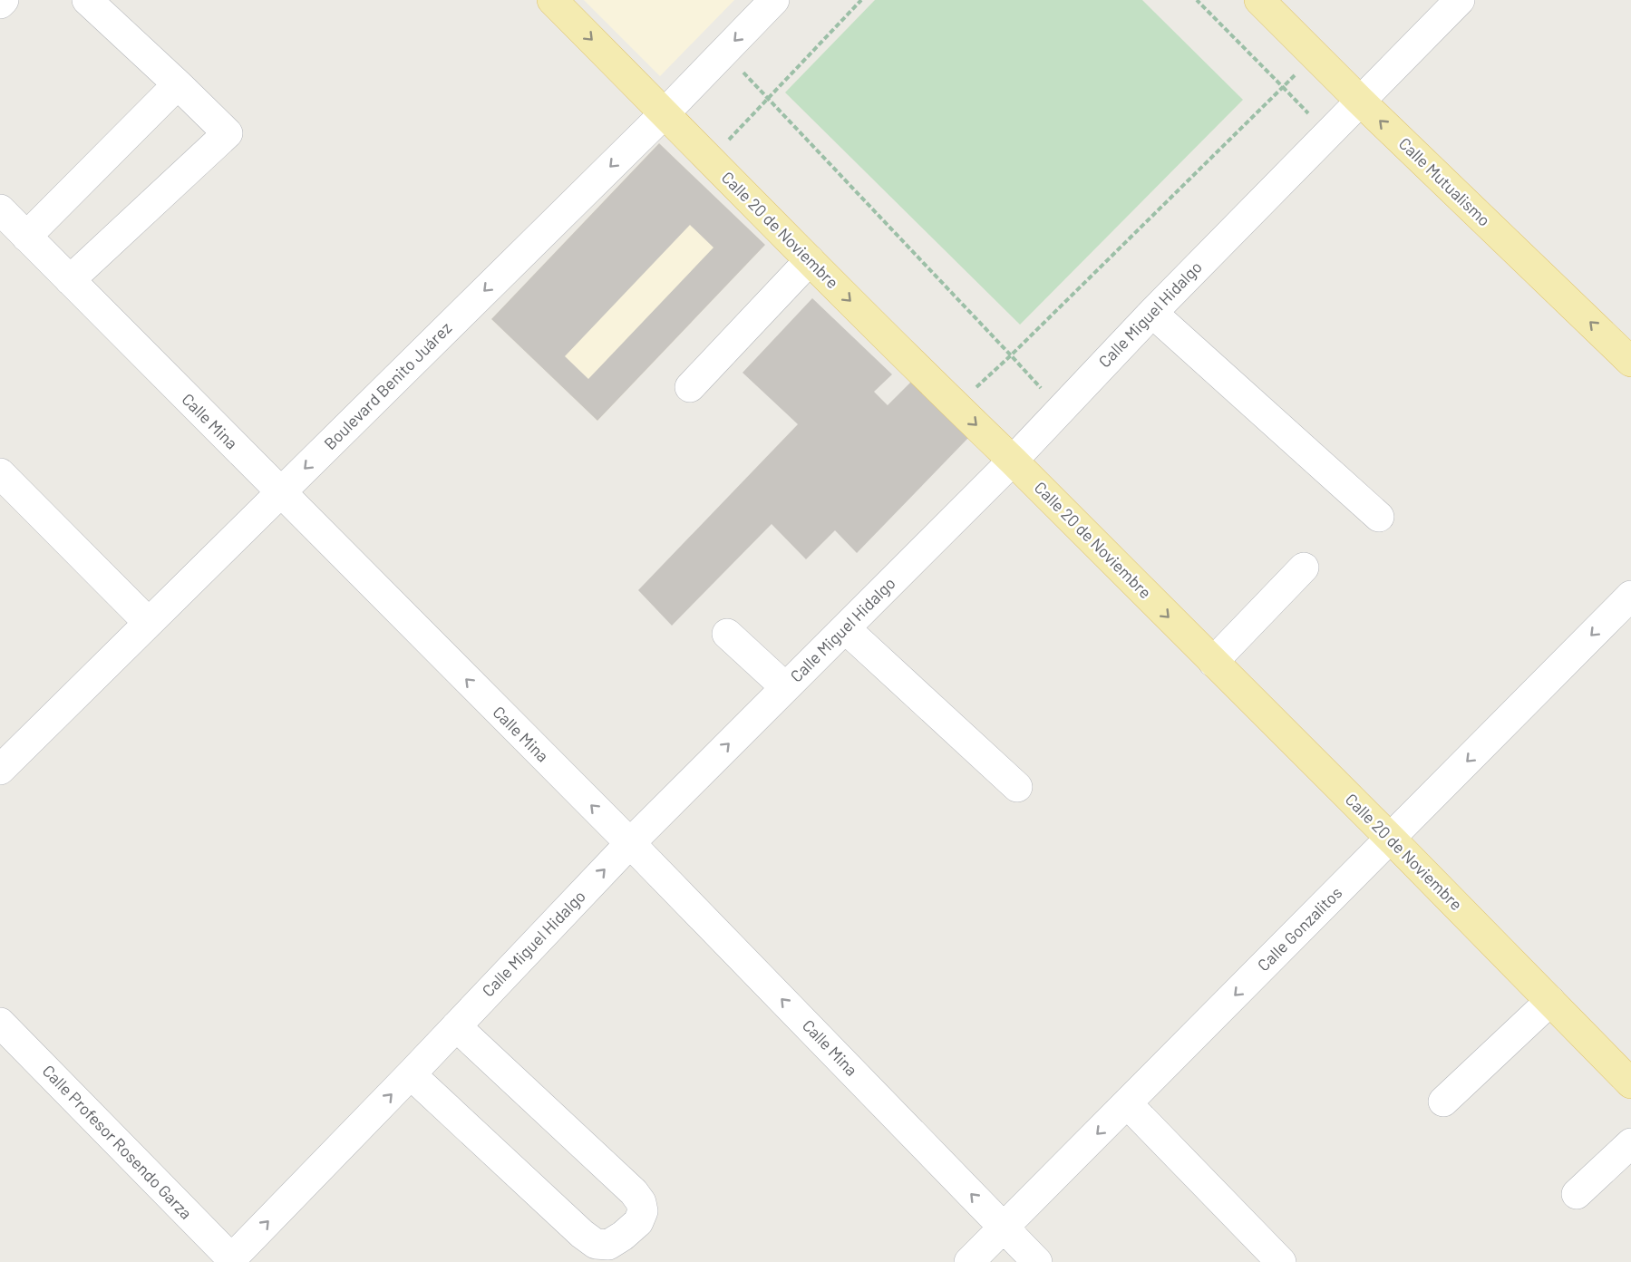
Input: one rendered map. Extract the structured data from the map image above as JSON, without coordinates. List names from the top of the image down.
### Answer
{
  "streets": {
    "main road": ["Calle Mutualismo", "Calle 20 de Noviembre"],
    "street": [
      "Calle Miguel Hidalgo",
      "Boulevard Benito Juárez",
      "Calle Mina",
      "Calle Gonzalitos",
      "Calle Profesor Rosendo Garza"
    ]
  },
  "crossings": [
    ["Calle Mutualismo", "Calle Miguel Hidalgo"],
    ["Calle 20 de Noviembre", "Calle Miguel Hidalgo"],
    ["Calle 20 de Noviembre", "Boulevard Benito Juárez"],
    ["Calle 20 de Noviembre", "Calle Gonzalitos"],
    ["Calle Miguel Hidalgo", "Calle Mina"],
    ["Calle Miguel Hidalgo", "Calle Profesor Rosendo Garza"],
    ["Boulevard Benito Juárez", "Calle Mina"],
    ["Calle Mina", "Calle Gonzalitos"]
  ],
  "one_way": [
    "Calle Mutualismo",
    "Calle 20 de Noviembre",
    "Calle Miguel Hidalgo",
    "Boulevard Benito Juárez",
    "Calle Mina"
  ]
}
